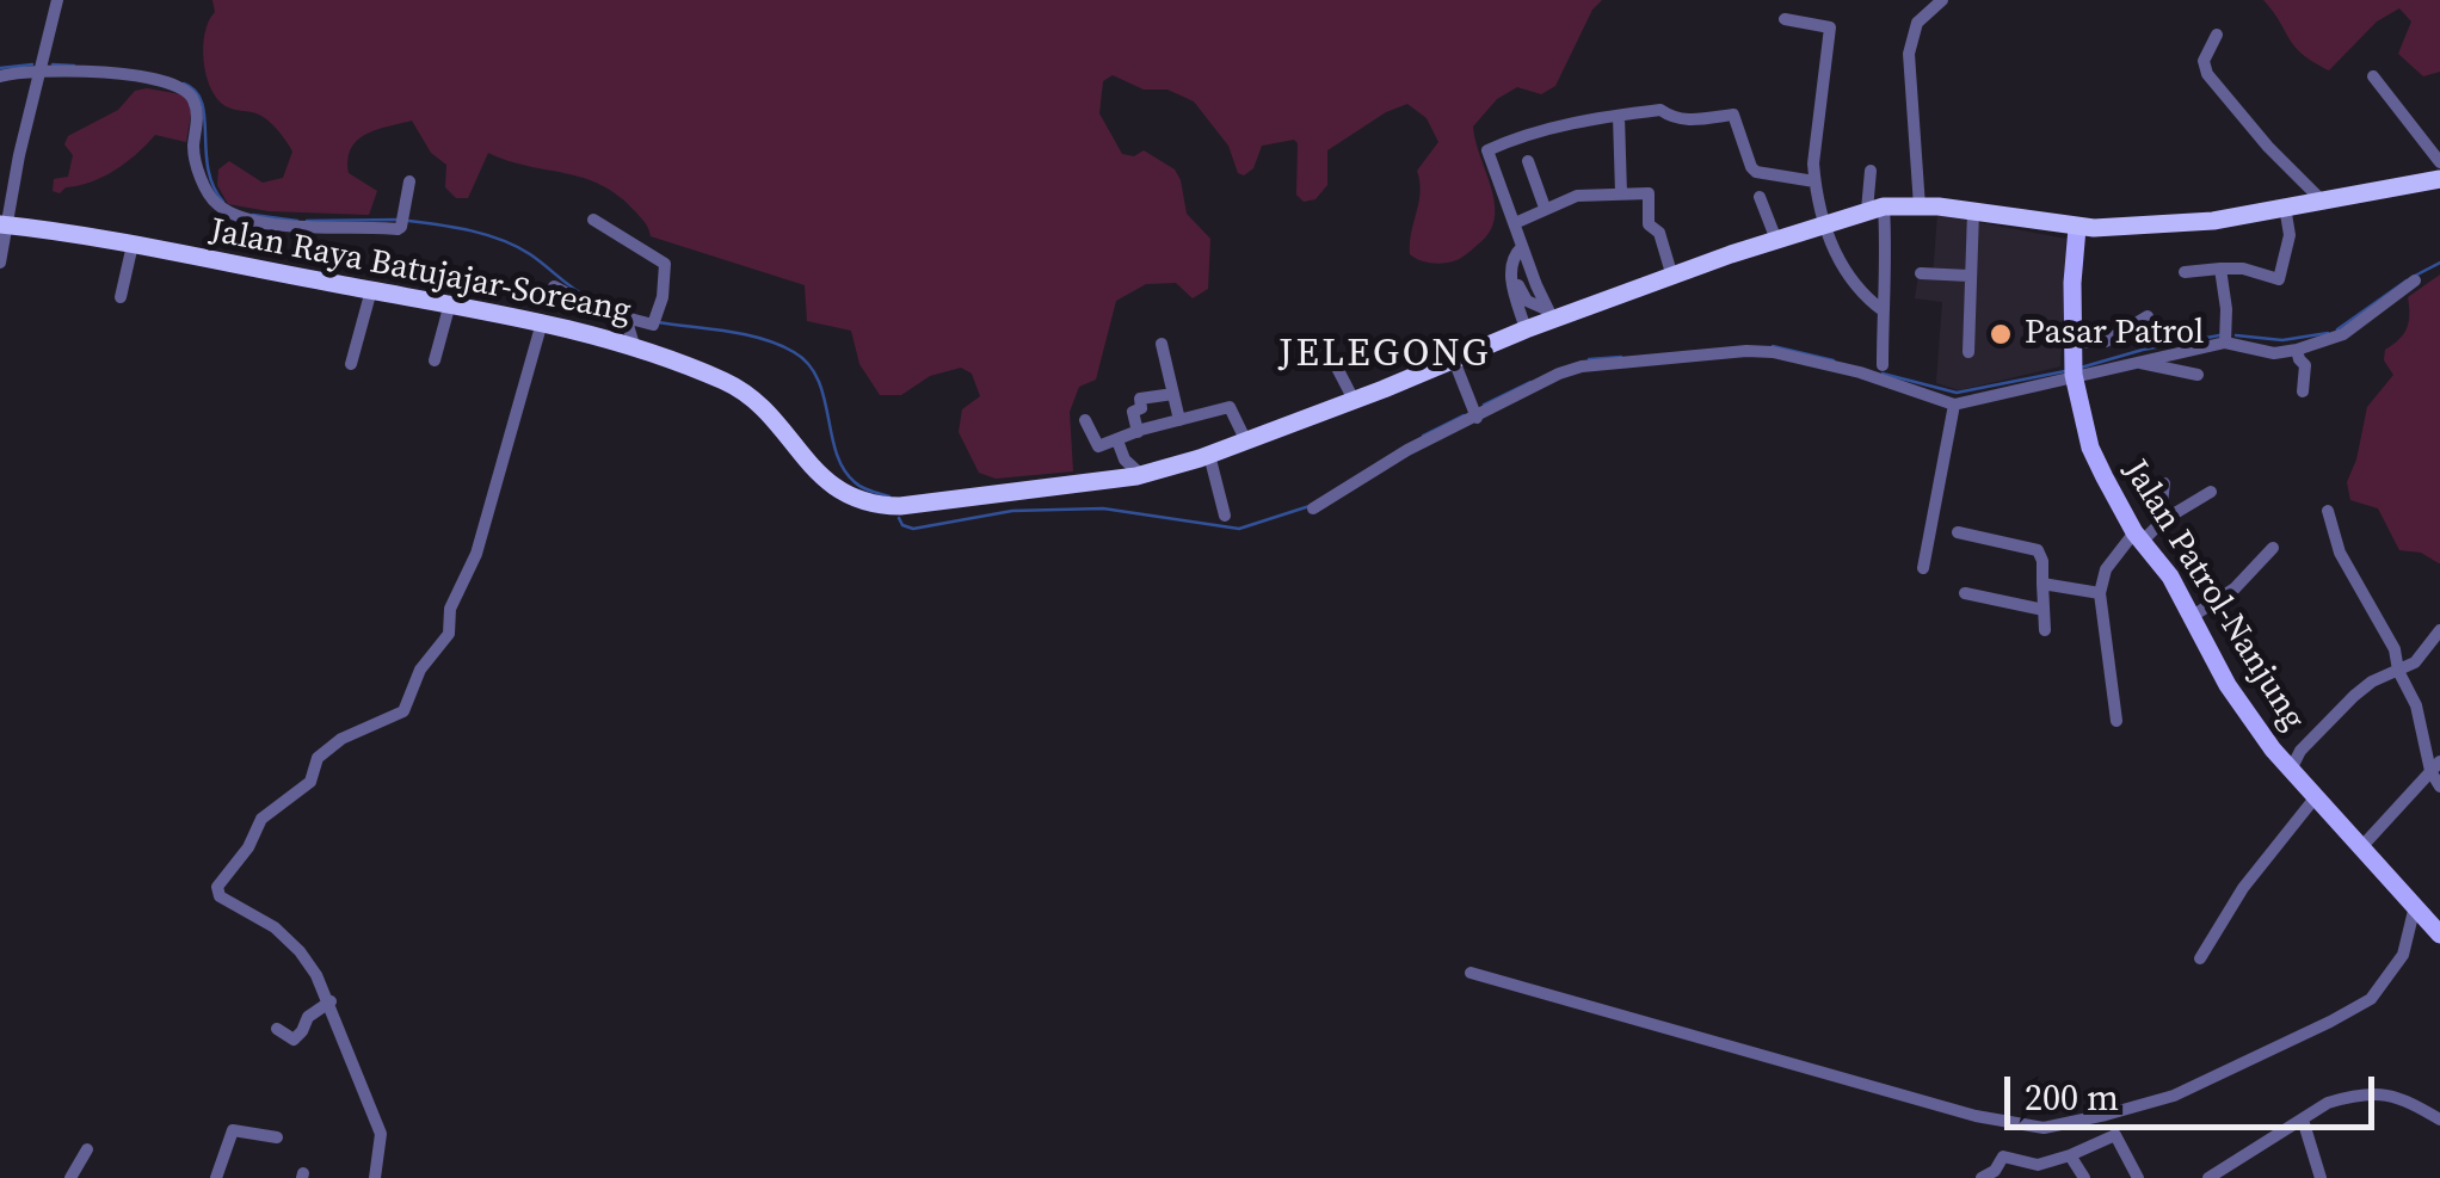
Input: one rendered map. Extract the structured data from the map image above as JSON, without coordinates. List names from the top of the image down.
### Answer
{
  "streets": {
    "highway": ["Jalan Raya Batujajar-Soreang"],
    "main road": ["Jalan Patrol-Nanjung"]
  },
  "crossings": [
    ["Jalan Raya Batujajar-Soreang", "Jalan Patrol-Nanjung"]
  ],
  "districts": ["JELEGONG"],
  "places": ["Pasar Patrol"],
  "scale_bar": "200 m"
}
